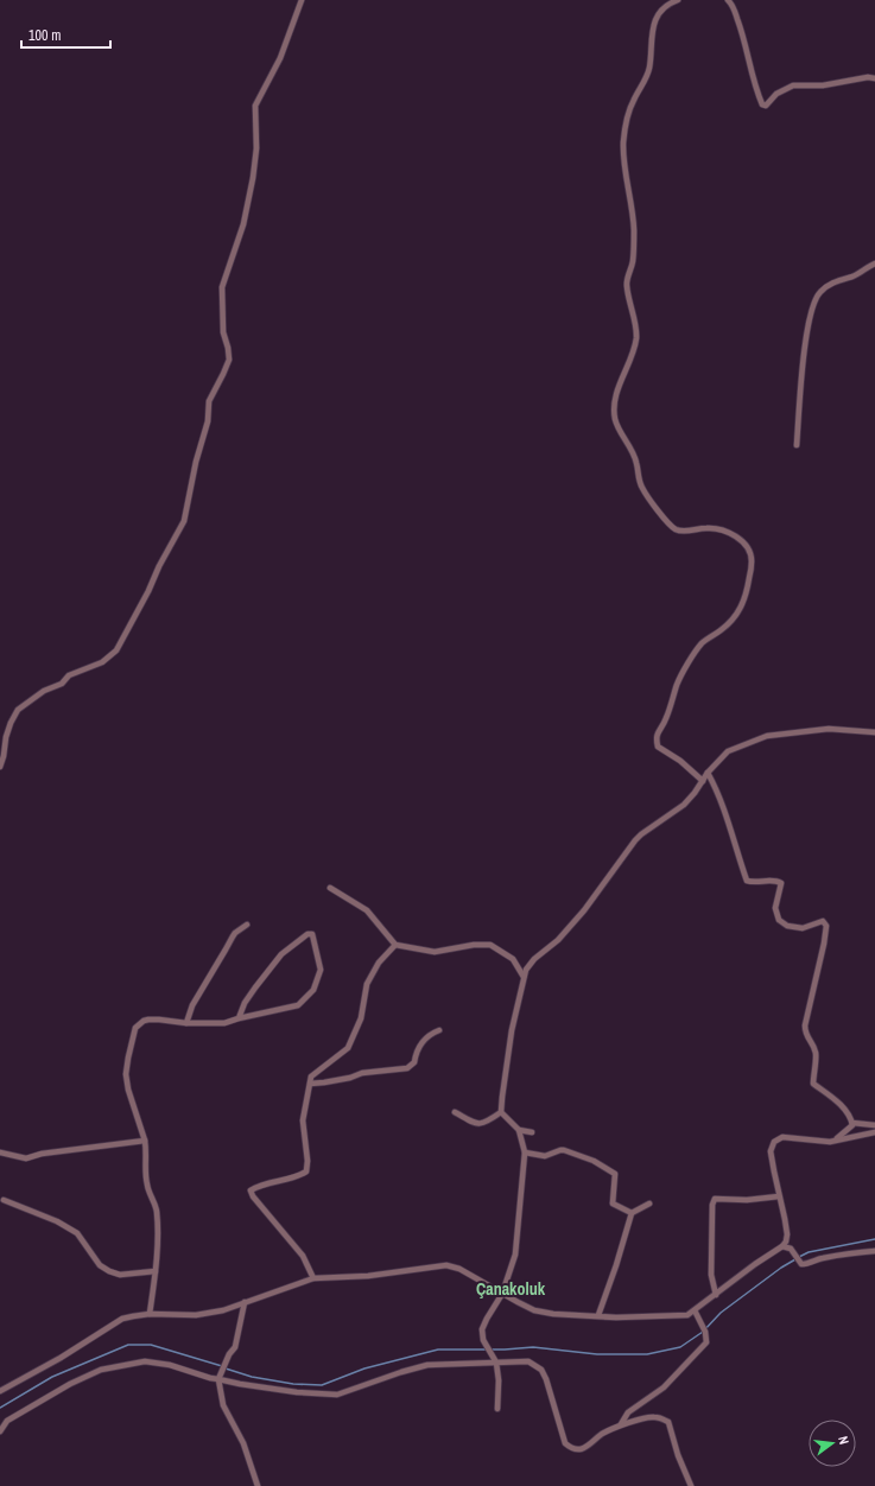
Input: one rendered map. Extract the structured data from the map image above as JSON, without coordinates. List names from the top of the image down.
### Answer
{
  "districts": ["Çanakoluk"],
  "scale_bar": "100 m",
  "north": "right"
}
